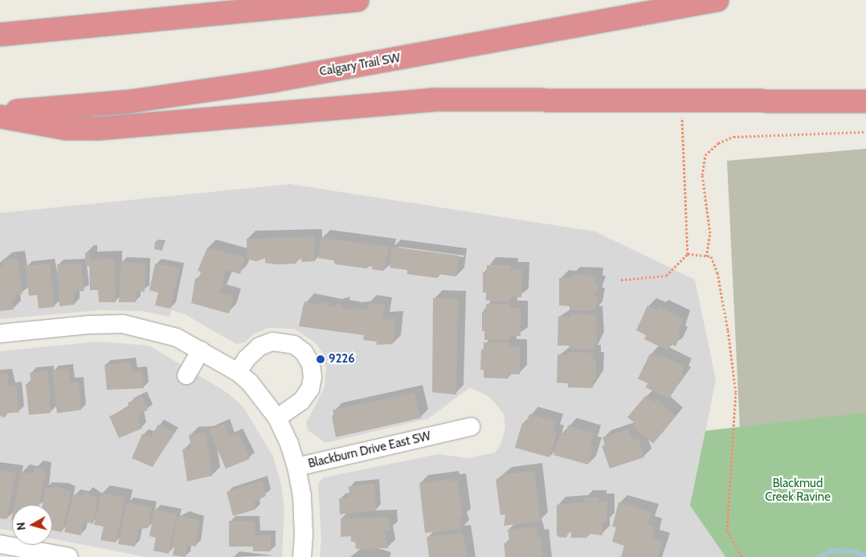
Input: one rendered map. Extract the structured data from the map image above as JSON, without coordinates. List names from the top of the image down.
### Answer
{
  "streets": {
    "highway": ["Calgary Trail SW"],
    "street": ["Blackburn Drive East SW"]
  },
  "parks": ["Blackmud Creek Ravine"],
  "places": ["9226"],
  "north": "left"
}
